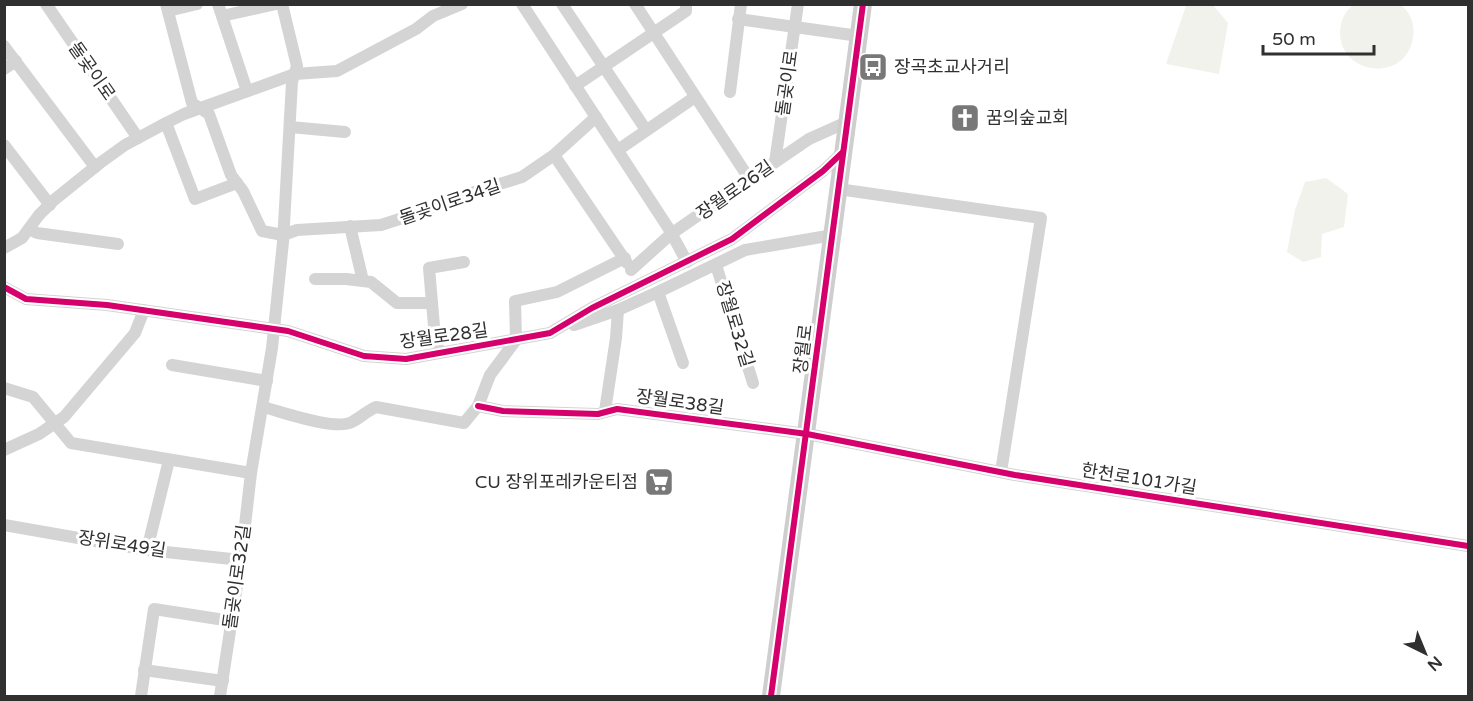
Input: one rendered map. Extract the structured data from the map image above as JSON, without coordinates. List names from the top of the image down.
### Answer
{
  "streets": {
    "street": [
      "돌곶이로",
      "장월로26길",
      "돌곶이로34길",
      "장월로32길",
      "장월로28길",
      "장월로",
      "장월로38길",
      "한천로101가길",
      "장위로49길",
      "돌곶이로32길"
    ]
  },
  "crossings": [
    ["돌곶이로", "장월로26길"],
    ["장월로26길", "장월로"],
    ["돌곶이로34길", "돌곶이로32길"],
    ["장월로32길", "장월로28길"],
    ["장월로32길", "장월로"],
    ["장월로28길", "장월로"],
    ["장월로28길", "돌곶이로32길"],
    ["장월로", "장월로38길"],
    ["장월로", "한천로101가길"],
    ["장월로38길", "한천로101가길"],
    ["장위로49길", "돌곶이로32길"]
  ],
  "places": {
    "bus stop": ["장곡초교사거리"],
    "church": ["꿈의숲교회"],
    "supermarket": ["CU 장위포레카운티점"]
  },
  "scale_bar": "50 m",
  "north": "bottom right"
}
